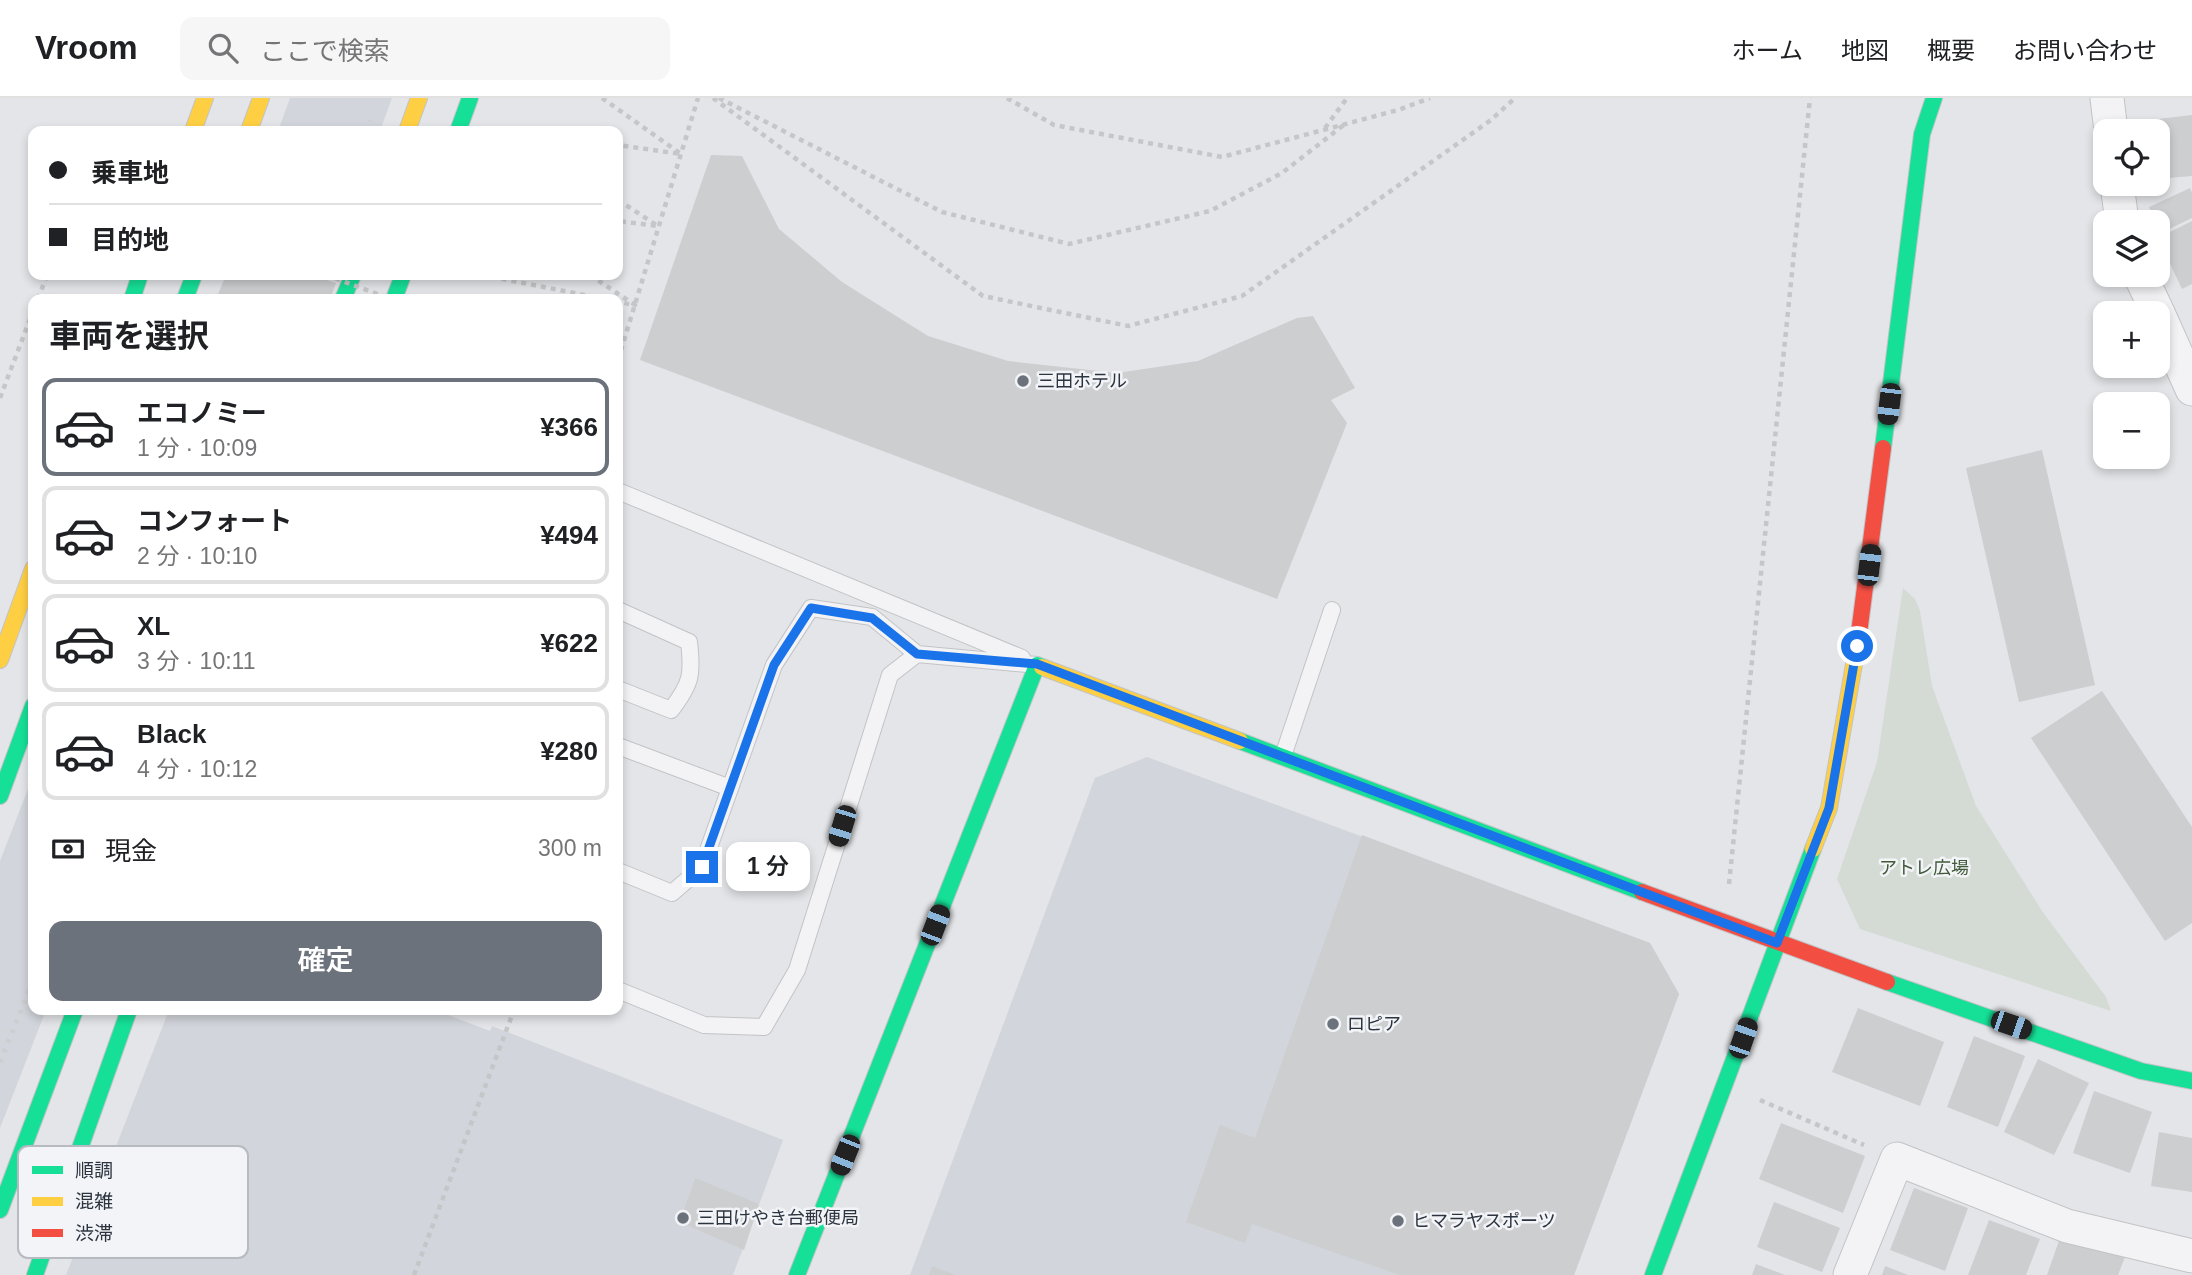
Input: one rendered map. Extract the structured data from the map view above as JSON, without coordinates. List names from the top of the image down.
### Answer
{
  "parks": ["アトレ広場"],
  "places": [
    "三田ホテル",
    "ロピア",
    "三田けやき台郵便局",
    "ヒマラヤスポーツ"
  ],
  "legend": ["順調", "混雑", "渋滞"],
  "page": {
    "header": "Vroom",
    "search": "ここで検索",
    "nav": [
      "ホーム",
      "地図",
      "概要",
      "お問い合わせ"
    ],
    "map_buttons": ["+", "−"],
    "banner": ["乗車地", "目的地"],
    "heading": "車両を選択",
    "list": [
      {
        "name": "エコノミー",
        "note": "1 分 · 10:09",
        "value": "¥366"
      },
      {
        "name": "コンフォート",
        "note": "2 分 · 10:10",
        "value": "¥494"
      },
      {
        "name": "XL",
        "note": "3 分 · 10:11",
        "value": "¥622"
      },
      {
        "name": "Black",
        "note": "4 分 · 10:12",
        "value": "¥280"
      }
    ],
    "pay": ["現金", "300 m"],
    "bubble": "1 分",
    "buttons": "確定"
  }
}
